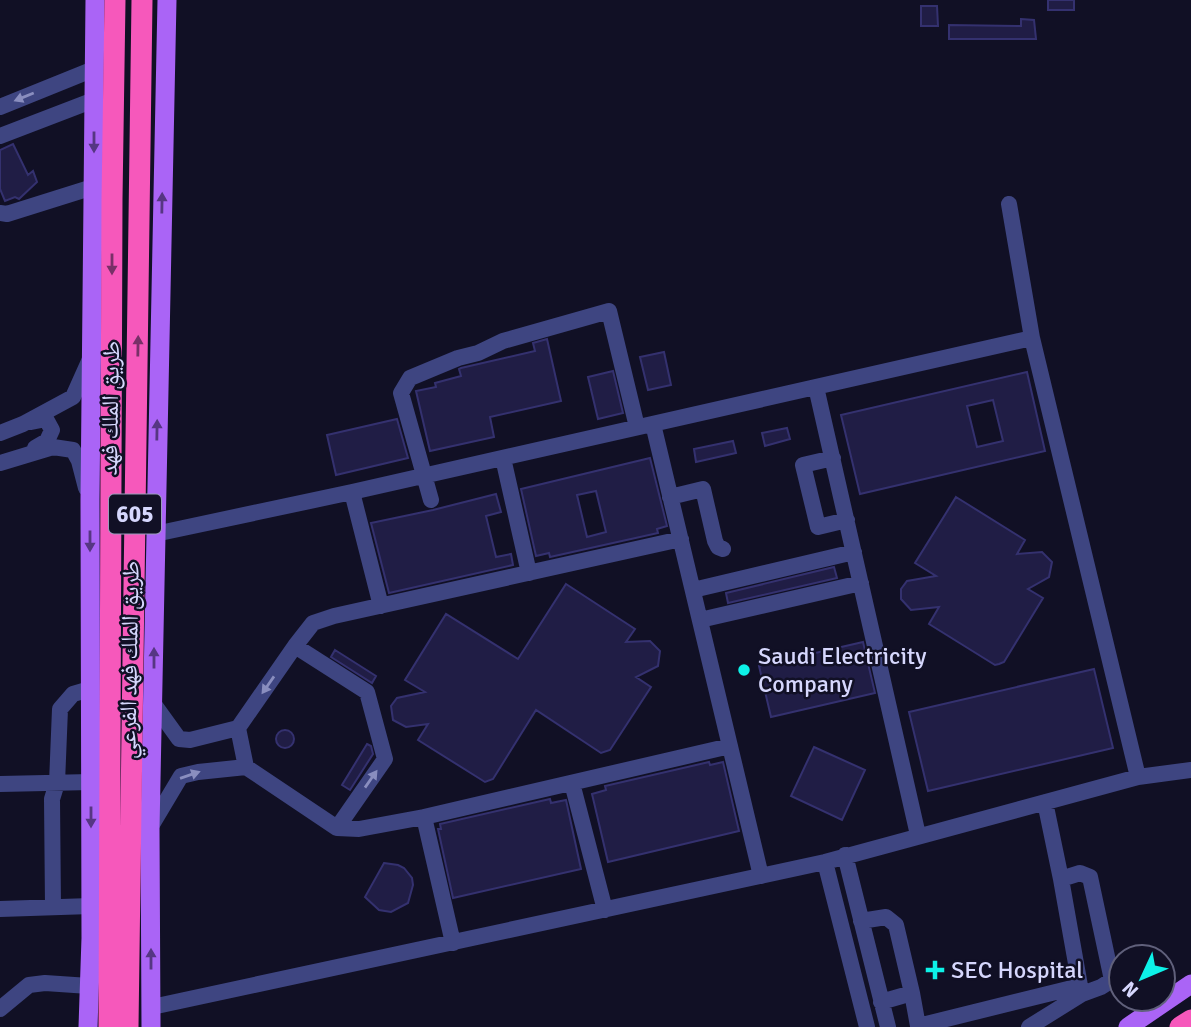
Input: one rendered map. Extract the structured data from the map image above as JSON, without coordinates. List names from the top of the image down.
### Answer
{
  "streets": {
    "highway": ["طريق الملك فهد", "605"],
    "main road": ["طريق الملك فهد الفرعي"]
  },
  "places": {
    "other": ["Saudi Electricity Company"],
    "health": ["SEC Hospital"]
  },
  "north": "bottom left"
}
